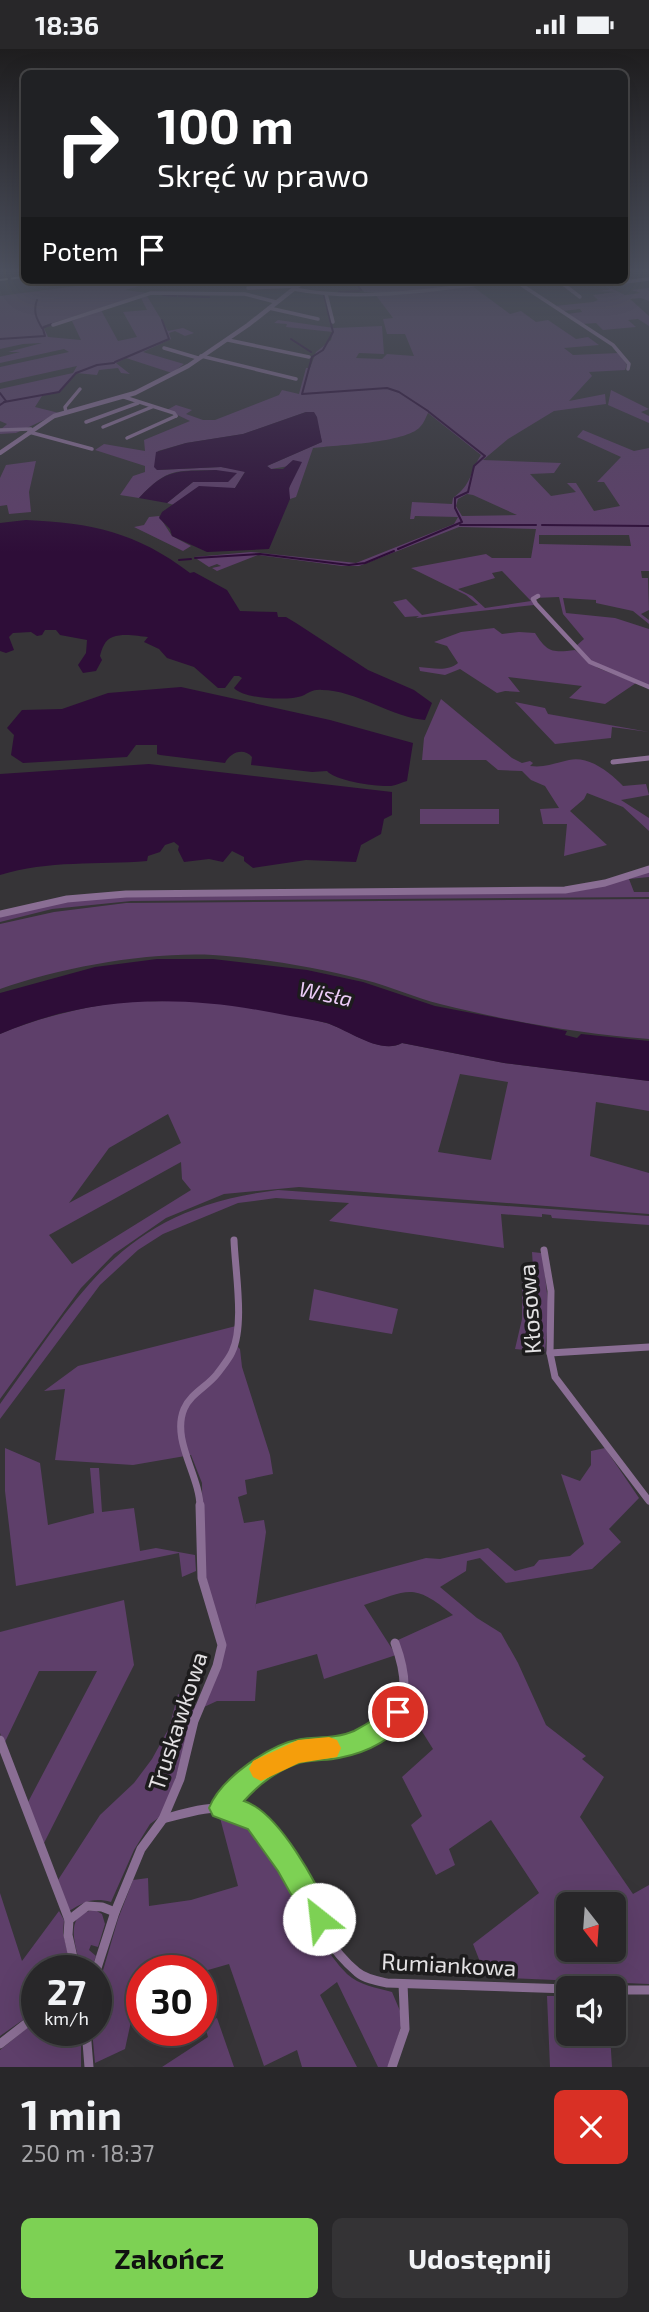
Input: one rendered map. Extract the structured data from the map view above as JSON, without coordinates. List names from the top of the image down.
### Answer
{
  "streets": {
    "street": ["Kłosowa", "Truskawkowa", "Rumiankowa"]
  },
  "crossings": [
    ["Truskawkowa", "Rumiankowa"]
  ],
  "water": ["Wisła"],
  "north": "bottom",
  "page": {
    "status": "18:36",
    "turn": ["100 m", "Skręć w prawo"],
    "then": "Potem",
    "speed": "27 km/h",
    "limit": "30",
    "heading": ["1 min", "250 m · 18:37"],
    "buttons": ["Zakończ", "Udostępnij"]
  }
}
